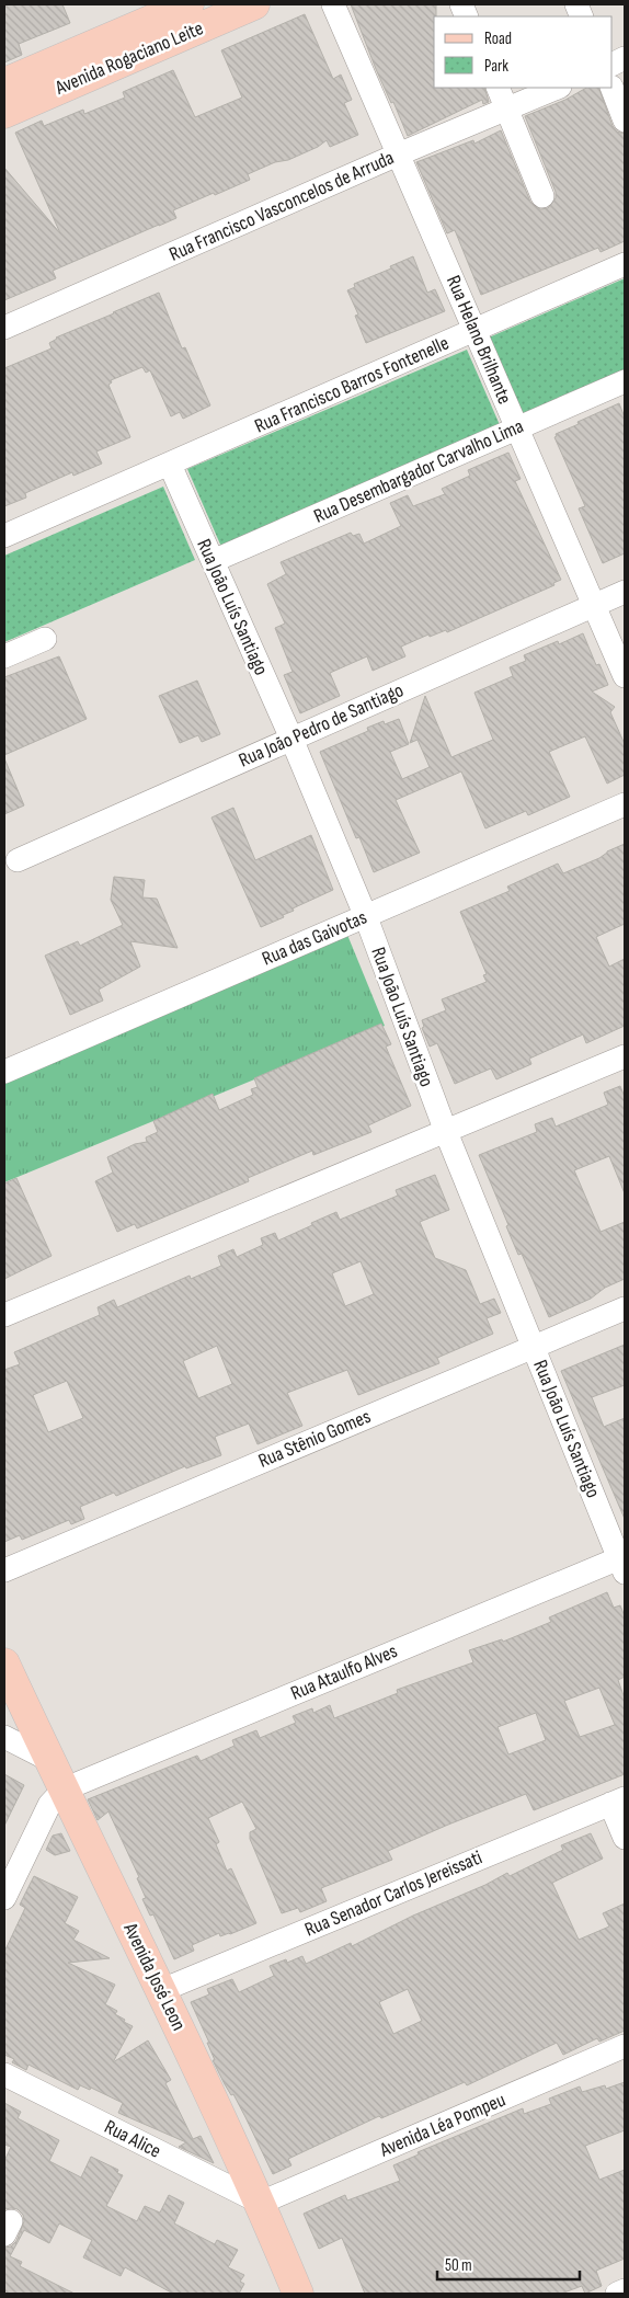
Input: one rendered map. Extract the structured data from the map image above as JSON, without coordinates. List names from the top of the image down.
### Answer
{
  "streets": {
    "main road": ["Avenida Rogaciano Leite", "Avenida José Leon"],
    "street": [
      "Rua Francisco Vasconcelos de Arruda",
      "Rua Helano Brilhante",
      "Rua Francisco Barros Fontenelle",
      "Rua Desembargador Carvalho Lima",
      "Rua João Luís Santiago",
      "Rua João Pedro de Santiago",
      "Rua das Gaivotas",
      "Rua Stênio Gomes",
      "Rua Ataulfo Alves",
      "Rua Senador Carlos Jereissati",
      "Avenida Léa Pompeu",
      "Rua Alice"
    ]
  },
  "crossings": [
    ["Rua Francisco Vasconcelos de Arruda", "Rua Helano Brilhante"],
    ["Rua Helano Brilhante", "Rua Francisco Barros Fontenelle"],
    ["Rua Helano Brilhante", "Rua Desembargador Carvalho Lima"],
    ["Rua Helano Brilhante", "Rua João Pedro de Santiago"],
    ["Rua Francisco Barros Fontenelle", "Rua João Luís Santiago"],
    ["Rua Desembargador Carvalho Lima", "Rua João Luís Santiago"],
    ["Rua João Luís Santiago", "Rua João Pedro de Santiago"],
    ["Rua João Luís Santiago", "Rua das Gaivotas"],
    ["Rua João Luís Santiago", "Rua Stênio Gomes"],
    ["Rua João Luís Santiago", "Rua Ataulfo Alves"],
    ["Rua Ataulfo Alves", "Avenida José Leon"],
    ["Rua Senador Carlos Jereissati", "Avenida José Leon"],
    ["Avenida José Leon", "Avenida Léa Pompeu"],
    ["Avenida José Leon", "Rua Alice"],
    ["Avenida Léa Pompeu", "Rua Alice"]
  ],
  "legend": ["Road", "Park"],
  "scale_bar": "50 m"
}
